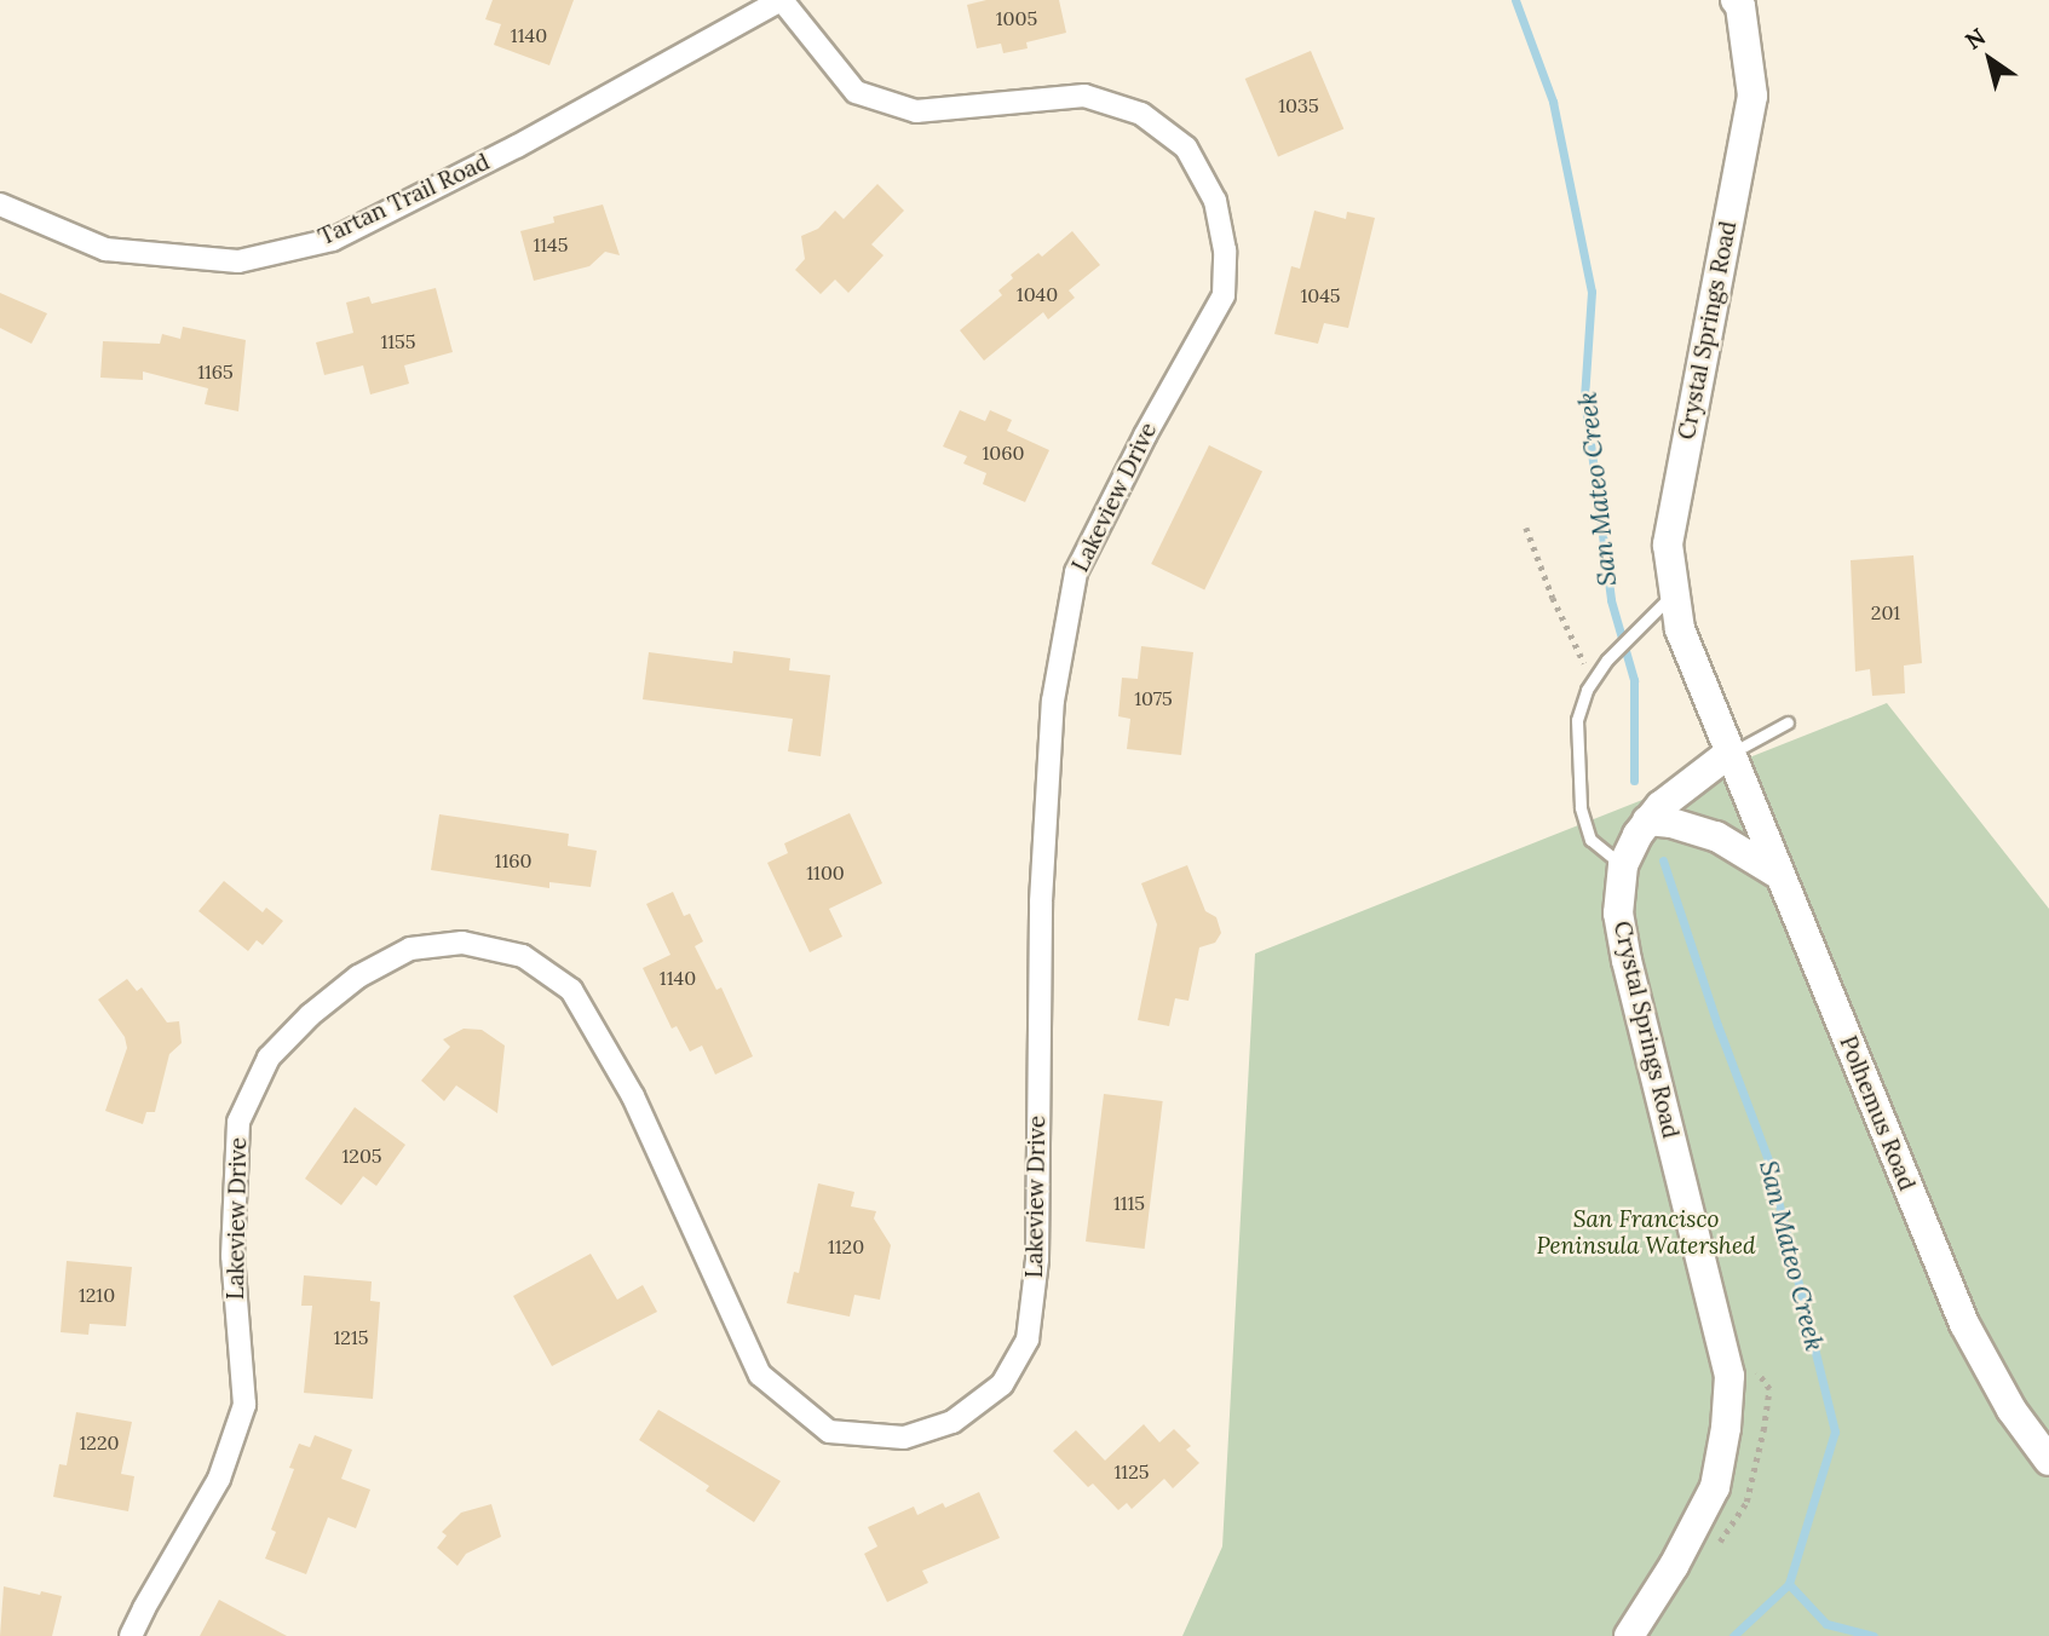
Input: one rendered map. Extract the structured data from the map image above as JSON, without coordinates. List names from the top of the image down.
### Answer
{
  "streets": {
    "main road": ["Crystal Springs Road", "Polhemus Road"],
    "street": ["Tartan Trail Road", "Lakeview Drive"]
  },
  "crossings": [
    ["Tartan Trail Road", "Lakeview Drive"],
    ["Crystal Springs Road", "Polhemus Road"]
  ],
  "water": ["San Mateo Creek"],
  "parks": ["San Francisco Peninsula Watershed"],
  "house_numbers": [
    "1005",
    "1140",
    "1035",
    "1145",
    "1040",
    "1045",
    "1155",
    "1165",
    "1060",
    "201",
    "1075",
    "1160",
    "1100",
    "1140",
    "1205",
    "1115",
    "1120",
    "1210",
    "1215",
    "1220",
    "1125"
  ],
  "north": "top left"
}
